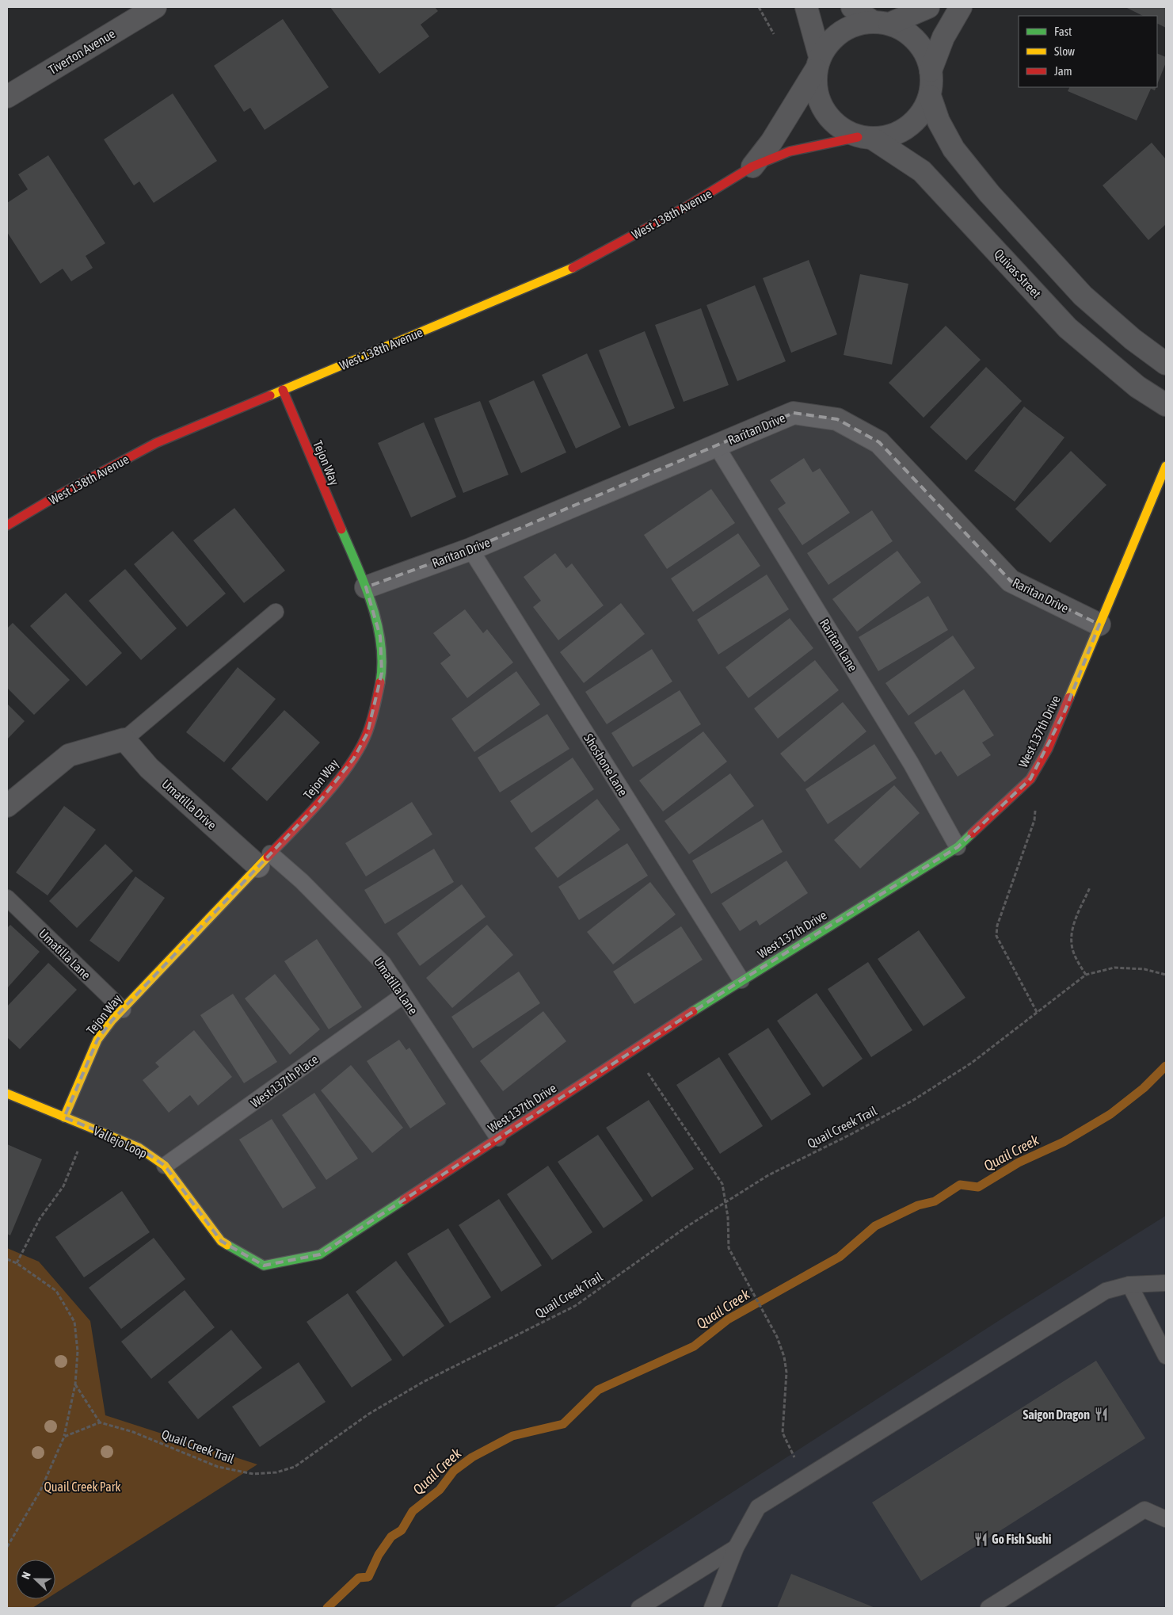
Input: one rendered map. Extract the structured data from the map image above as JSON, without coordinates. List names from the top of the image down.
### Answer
{
  "streets": {
    "street": [
      "Tiverton Avenue",
      "West 138th Avenue",
      "Quivas Street",
      "Raritan Drive",
      "Tejon Way",
      "West 137th Drive",
      "Umatilla Drive",
      "Vallejo Loop"
    ],
    "lane": [
      "Raritan Lane",
      "Shoshone Lane",
      "Umatilla Lane",
      "West 137th Place"
    ],
    "path": ["Quail Creek Trail"]
  },
  "crossings": [
    ["West 138th Avenue", "Quivas Street"],
    ["West 138th Avenue", "Tejon Way"],
    ["Raritan Drive", "Tejon Way"],
    ["Raritan Drive", "Raritan Lane"],
    ["Raritan Drive", "West 137th Drive"],
    ["Raritan Drive", "Shoshone Lane"],
    ["Tejon Way", "Umatilla Drive"],
    ["Tejon Way", "Umatilla Lane"],
    ["Tejon Way", "Vallejo Loop"],
    ["Raritan Lane", "West 137th Drive"],
    ["West 137th Drive", "Shoshone Lane"],
    ["West 137th Drive", "Umatilla Lane"],
    ["West 137th Drive", "Vallejo Loop"],
    ["Umatilla Drive", "Umatilla Lane"],
    ["Umatilla Lane", "West 137th Place"],
    ["West 137th Place", "Vallejo Loop"]
  ],
  "water": ["Quail Creek"],
  "parks": ["Quail Creek Park"],
  "places": {
    "restaurant": ["Saigon Dragon", "Go Fish Sushi"]
  },
  "legend": ["Fast", "Slow", "Jam"],
  "north": "left"
}
